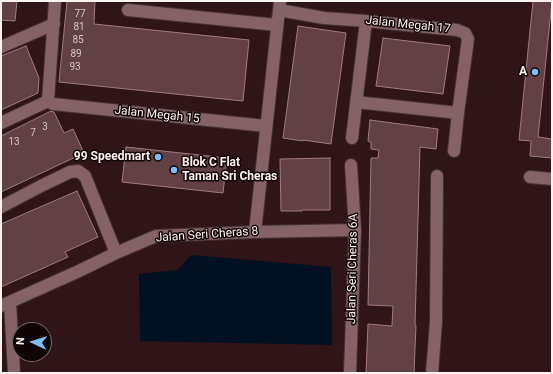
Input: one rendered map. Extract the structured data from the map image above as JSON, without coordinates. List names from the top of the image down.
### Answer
{
  "streets": {
    "street": [
      "Jalan Megah 17",
      "Jalan Megah 15",
      "Jalan Seri Cheras 8",
      "Jalan Seri Cheras 6A"
    ]
  },
  "crossings": [
    ["Jalan Seri Cheras 8", "Jalan Seri Cheras 6A"]
  ],
  "places": ["A", "99 Speedmart", "Blok C Flat Taman Sri Cheras"],
  "house_numbers": [
    "77",
    "81",
    "85",
    "89",
    "93",
    "3",
    "7",
    "13"
  ],
  "north": "left"
}
